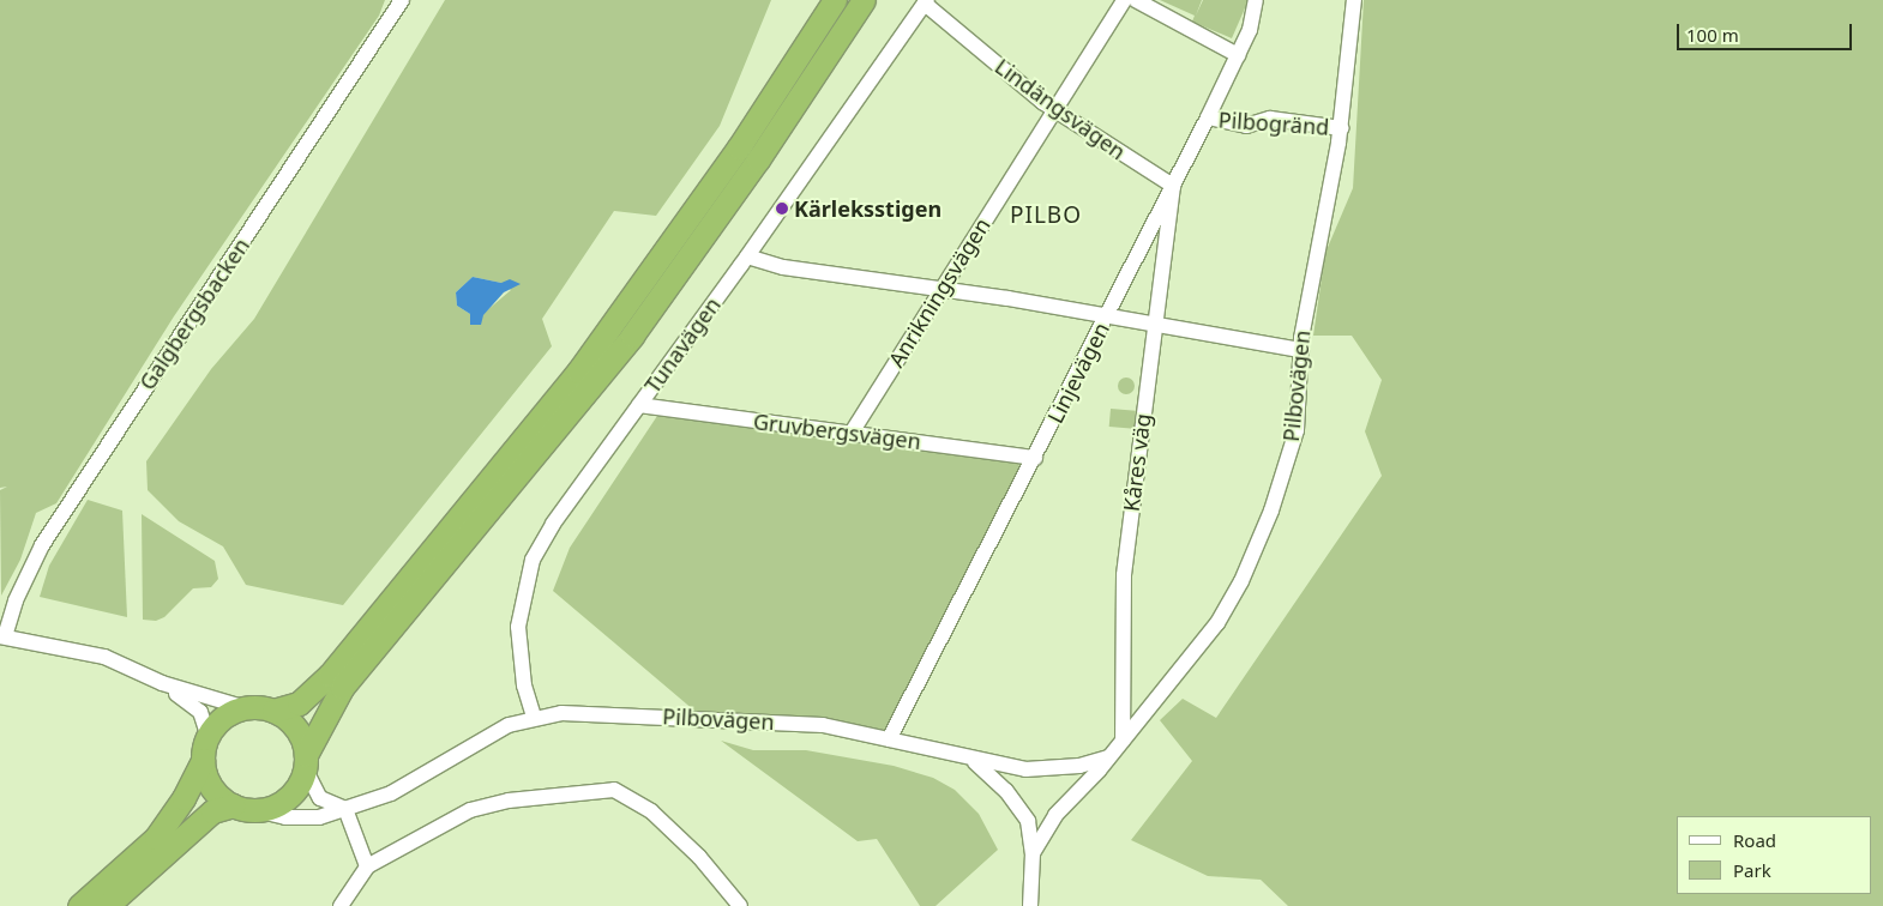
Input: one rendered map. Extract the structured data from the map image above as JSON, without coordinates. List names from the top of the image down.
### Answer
{
  "streets": {
    "street": [
      "Lindängsvägen",
      "Pilbogränd",
      "Anrikningsvägen",
      "Galgbergsbacken",
      "Tunavägen",
      "Linjevägen",
      "Pilbovägen",
      "Gruvbergsvägen",
      "Kåres väg"
    ]
  },
  "crossings": [
    ["Lindängsvägen", "Anrikningsvägen"],
    ["Lindängsvägen", "Tunavägen"],
    ["Lindängsvägen", "Linjevägen"],
    ["Lindängsvägen", "Kåres väg"],
    ["Pilbogränd", "Linjevägen"],
    ["Pilbogränd", "Pilbovägen"],
    ["Anrikningsvägen", "Gruvbergsvägen"],
    ["Tunavägen", "Pilbovägen"],
    ["Tunavägen", "Gruvbergsvägen"],
    ["Linjevägen", "Pilbovägen"],
    ["Linjevägen", "Gruvbergsvägen"],
    ["Linjevägen", "Kåres väg"],
    ["Pilbovägen", "Kåres väg"]
  ],
  "districts": ["PILBO"],
  "places": ["Kärleksstigen"],
  "legend": ["Road", "Park"],
  "scale_bar": "100 m"
}
